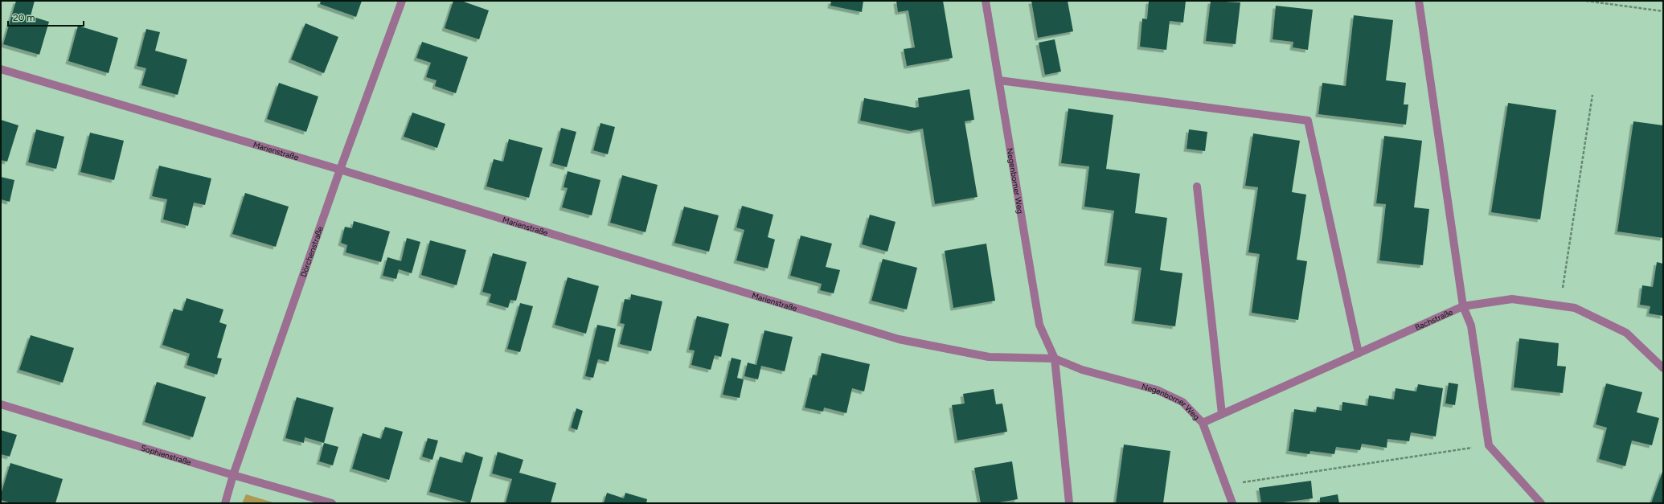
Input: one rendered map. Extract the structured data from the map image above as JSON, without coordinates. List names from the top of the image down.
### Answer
{
  "streets": {
    "street": [
      "Marienstraße",
      "Negenborner Weg",
      "Dörchenstraße",
      "Bachstraße",
      "Sophienstraße"
    ]
  },
  "crossings": [
    ["Marienstraße", "Negenborner Weg"],
    ["Marienstraße", "Dörchenstraße"],
    ["Negenborner Weg", "Bachstraße"],
    ["Dörchenstraße", "Sophienstraße"]
  ],
  "scale_bar": "20 m"
}
